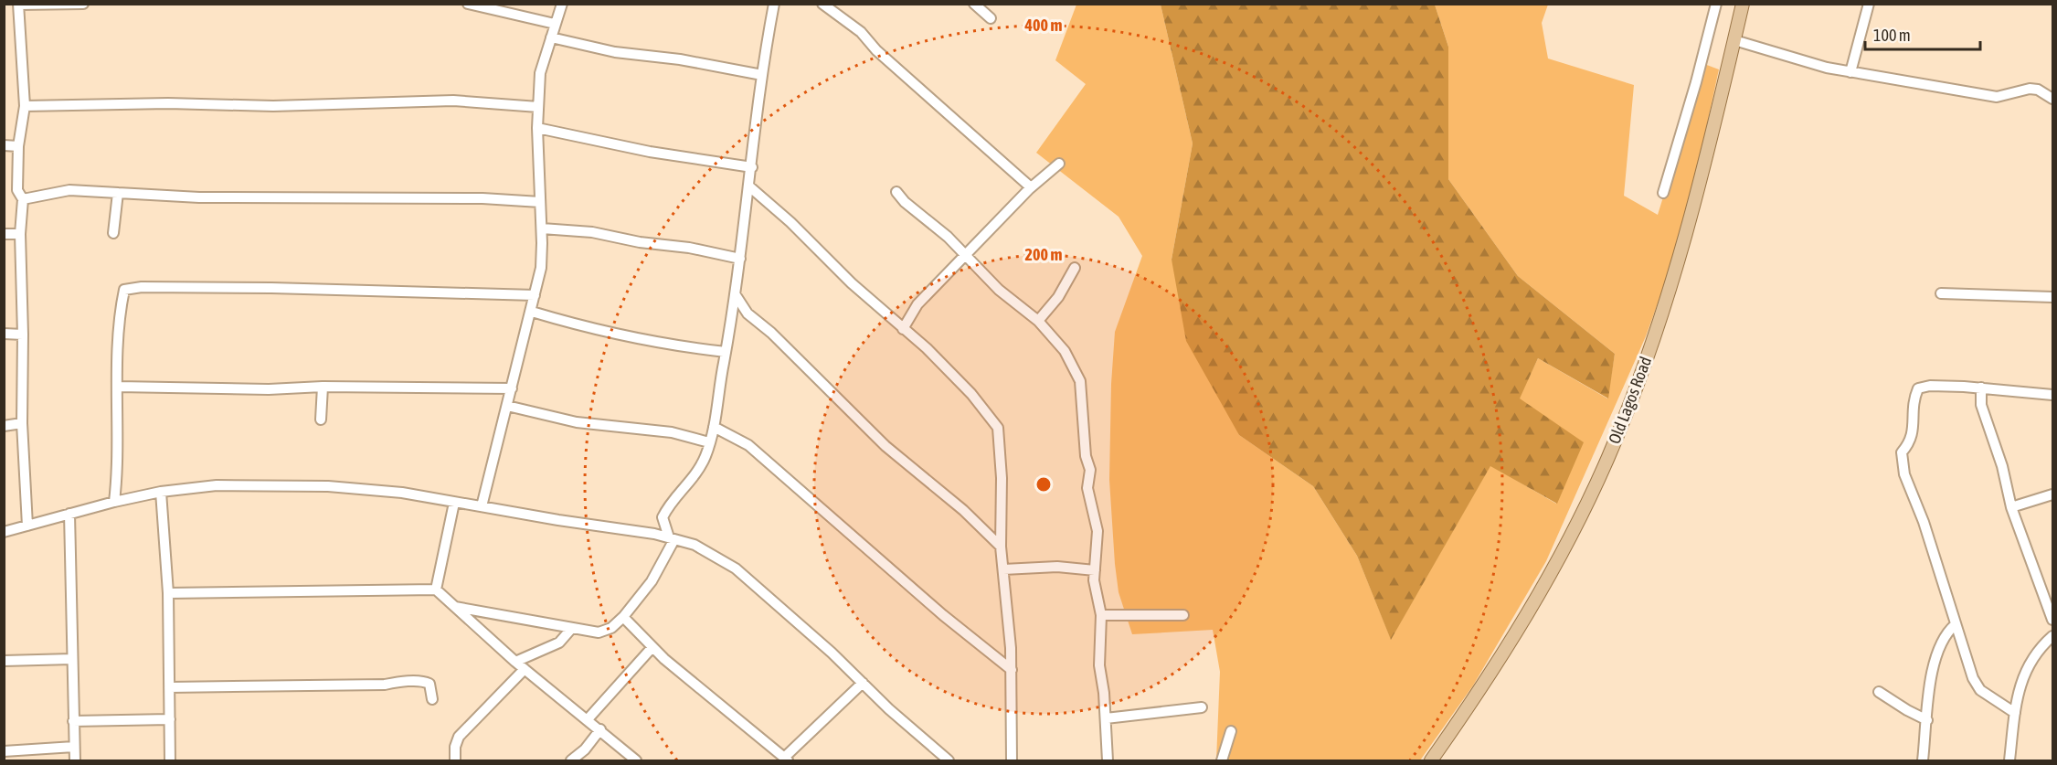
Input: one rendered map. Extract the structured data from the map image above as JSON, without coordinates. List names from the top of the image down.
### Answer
{
  "streets": {
    "main road": ["Old Lagos Road"]
  },
  "scale_bar": "100 m",
  "rings": ["400 m", "200 m"]
}
